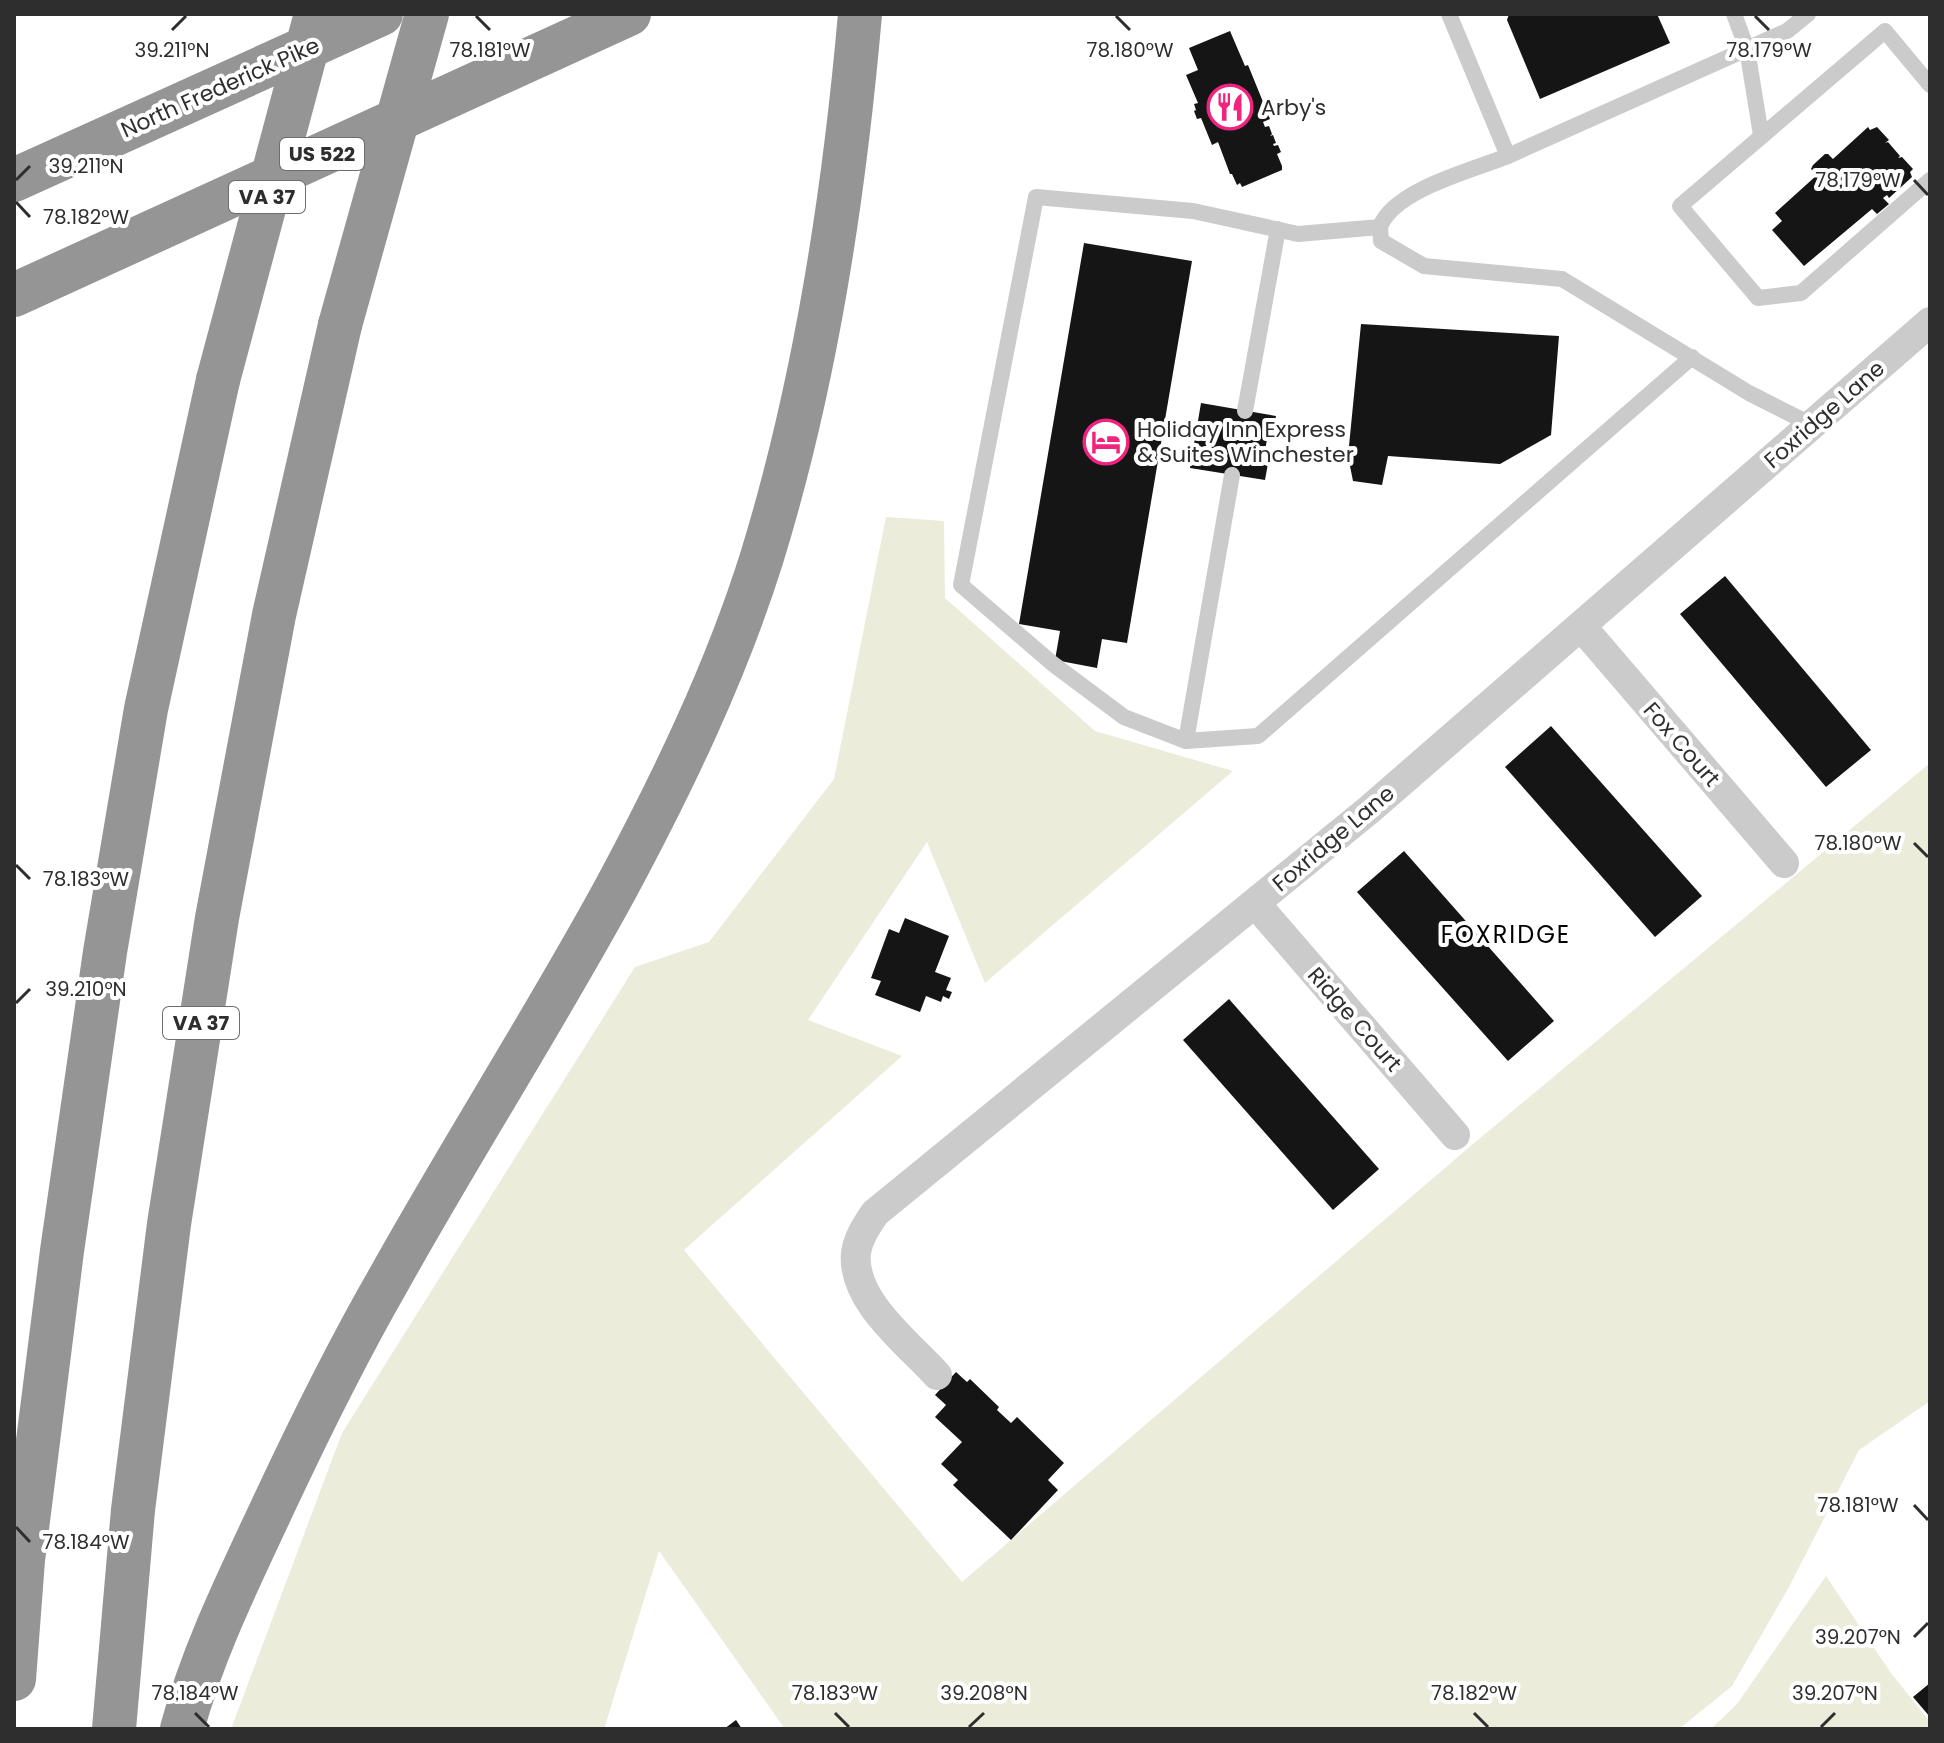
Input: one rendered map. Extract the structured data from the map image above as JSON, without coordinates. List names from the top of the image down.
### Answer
{
  "streets": {
    "highway": ["North Frederick Pike", "US 522", "VA 37"],
    "street": ["Foxridge Lane", "Fox Court", "Ridge Court"]
  },
  "crossings": [
    ["Foxridge Lane", "Fox Court"],
    ["Foxridge Lane", "Ridge Court"]
  ],
  "districts": ["FOXRIDGE"],
  "places": {
    "restaurant": ["Arby's"],
    "hotel": ["Holiday Inn Express & Suites Winchester"]
  },
  "coordinates": [
    "39.211°N",
    "78.181°W",
    "78.180°W",
    "78.179°W",
    "78.182°W",
    "78.183°W",
    "39.210°N",
    "78.184°W",
    "39.207°N",
    "39.208°N"
  ]
}
